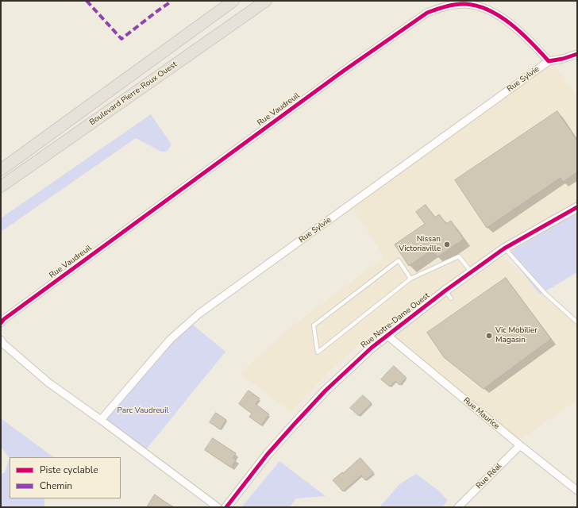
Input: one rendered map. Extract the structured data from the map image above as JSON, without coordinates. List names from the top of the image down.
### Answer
{
  "streets": {
    "main road": ["Boulevard Pierre-Roux Ouest"],
    "street": [
      "Rue Sylvie",
      "Rue Vaudreuil",
      "Rue Notre-Dame Ouest",
      "Rue Maurice",
      "Rue Réal"
    ]
  },
  "crossings": [
    ["Rue Sylvie", "Rue Vaudreuil"],
    ["Rue Notre-Dame Ouest", "Rue Maurice"],
    ["Rue Maurice", "Rue Réal"]
  ],
  "parks": ["Parc Vaudreuil"],
  "places": ["Nissan Victoriaville", "Vic Mobilier Magasin"],
  "legend": ["Piste cyclable", "Chemin"]
}
